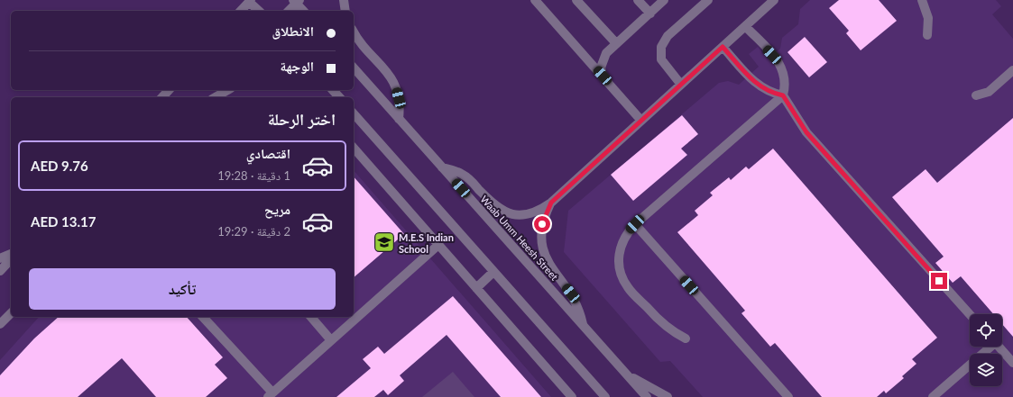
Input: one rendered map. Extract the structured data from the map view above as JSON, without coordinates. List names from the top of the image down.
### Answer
{
  "streets": {
    "street": ["Waab Umm Heesh Street"]
  },
  "places": {
    "school or university": ["M.E.S Indian School"]
  },
  "page": {
    "banner": ["الانطلاق", "الوجهة"],
    "heading": "اختر الرحلة",
    "list": [
      {
        "name": "اقتصادي",
        "note": "1 دقيقة · 19:28",
        "value": "AED 9.76"
      },
      {
        "name": "مريح",
        "note": "2 دقيقة · 19:29",
        "value": "AED 13.17"
      }
    ],
    "buttons": "تأكيد"
  }
}
